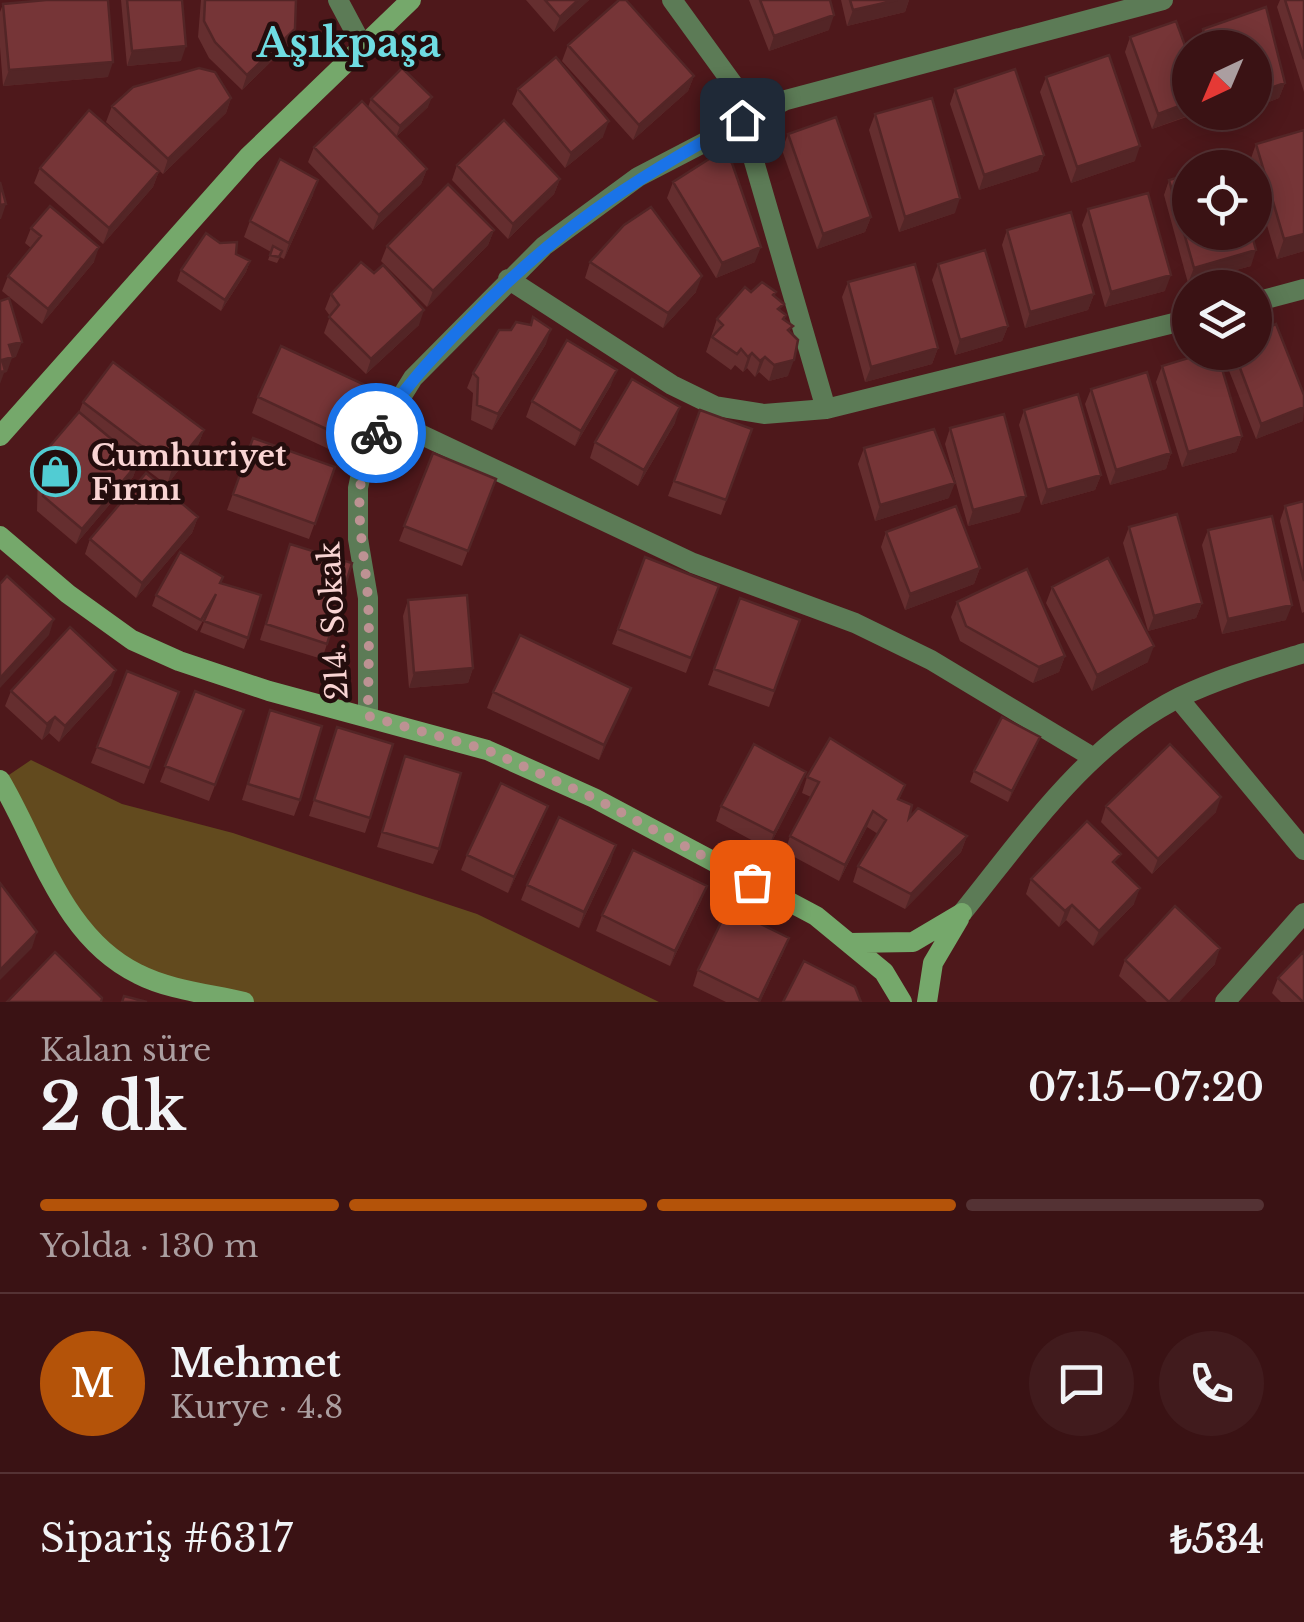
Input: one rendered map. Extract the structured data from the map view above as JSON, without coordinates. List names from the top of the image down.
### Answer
{
  "streets": {
    "street": ["214. Sokak"]
  },
  "districts": ["Aşıkpaşa"],
  "places": {
    "shop": ["Cumhuriyet Fırını"]
  },
  "north": "bottom left",
  "page": {
    "heading": ["2 dk", "Kalan süre", "07:15–07:20"],
    "panel": [
      "Mehmet",
      "Kurye · 4.8",
      "Sipariş #6317",
      "₺534"
    ],
    "bar": "Yolda · 130 m",
    "round": "M"
  }
}
